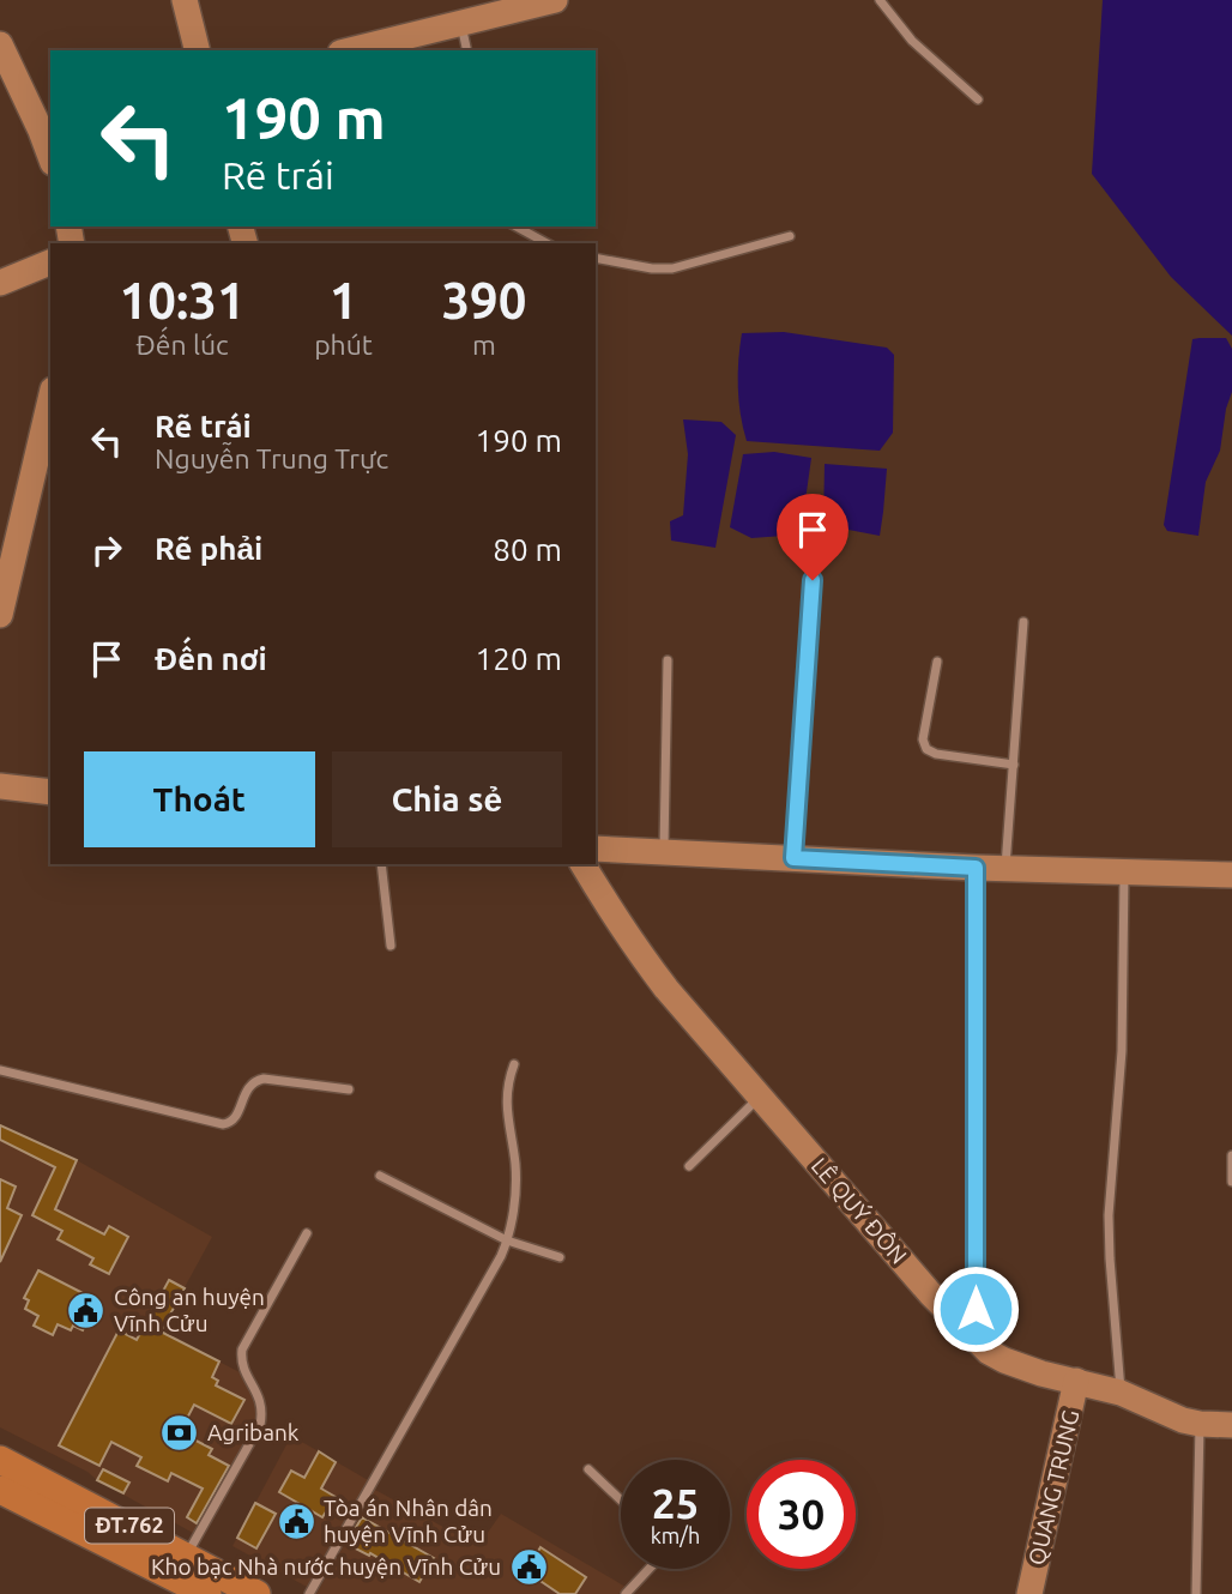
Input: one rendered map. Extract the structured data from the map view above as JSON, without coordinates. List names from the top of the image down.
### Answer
{
  "streets": {
    "main road": ["ĐT.762"],
    "street": ["LÊ QUÝ ĐÔN", "QUANG TRUNG"]
  },
  "crossings": [
    ["LÊ QUÝ ĐÔN", "QUANG TRUNG"]
  ],
  "places": {
    "public building": ["Công an huyện Vĩnh Cửu", "Tòa án Nhân dân huyện Vĩnh Cửu", "Kho bạc Nhà nước huyện Vĩnh Cửu"],
    "bank": ["Agribank"]
  },
  "page": {
    "turn": ["190 m", "Rẽ trái"],
    "eta": [
      "10:31",
      "Đến lúc",
      "1",
      "phút",
      "390",
      "m"
    ],
    "list": [
      {
        "name": "Rẽ trái",
        "note": "Nguyễn Trung Trực",
        "value": "190 m"
      },
      {
        "name": "Rẽ phải",
        "value": "80 m"
      },
      {
        "name": "Đến nơi",
        "value": "120 m"
      }
    ],
    "buttons": ["Thoát", "Chia sẻ"],
    "speed": "25 km/h",
    "limit": "30"
  }
}
